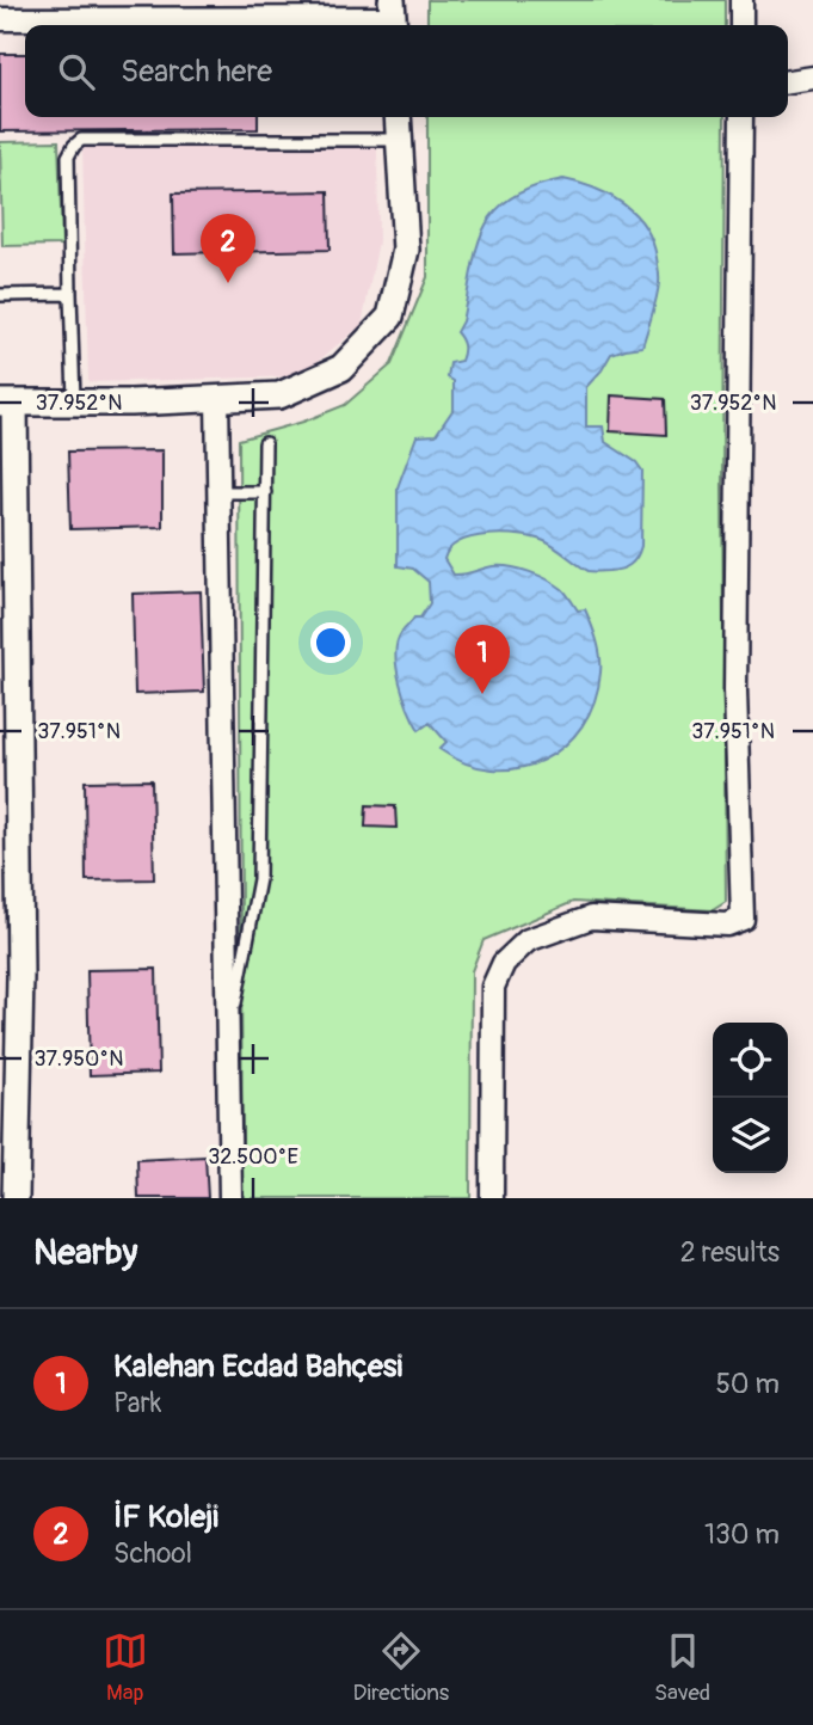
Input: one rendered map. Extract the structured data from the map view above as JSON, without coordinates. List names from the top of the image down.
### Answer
{
  "page": {
    "search": "Search here",
    "pins": ["2", "1"],
    "heading": ["Nearby", "2 results"],
    "list": [
      {
        "mark": "1",
        "name": "Kalehan Ecdad Bahçesi",
        "note": "Park",
        "value": "50 m"
      },
      {
        "mark": "2",
        "name": "İF Koleji",
        "note": "School",
        "value": "130 m"
      }
    ],
    "nav": ["Map", "Directions", "Saved"]
  },
  "coordinates": [
    "37.952°N",
    "37.951°N",
    "37.950°N",
    "32.500°E"
  ]
}
